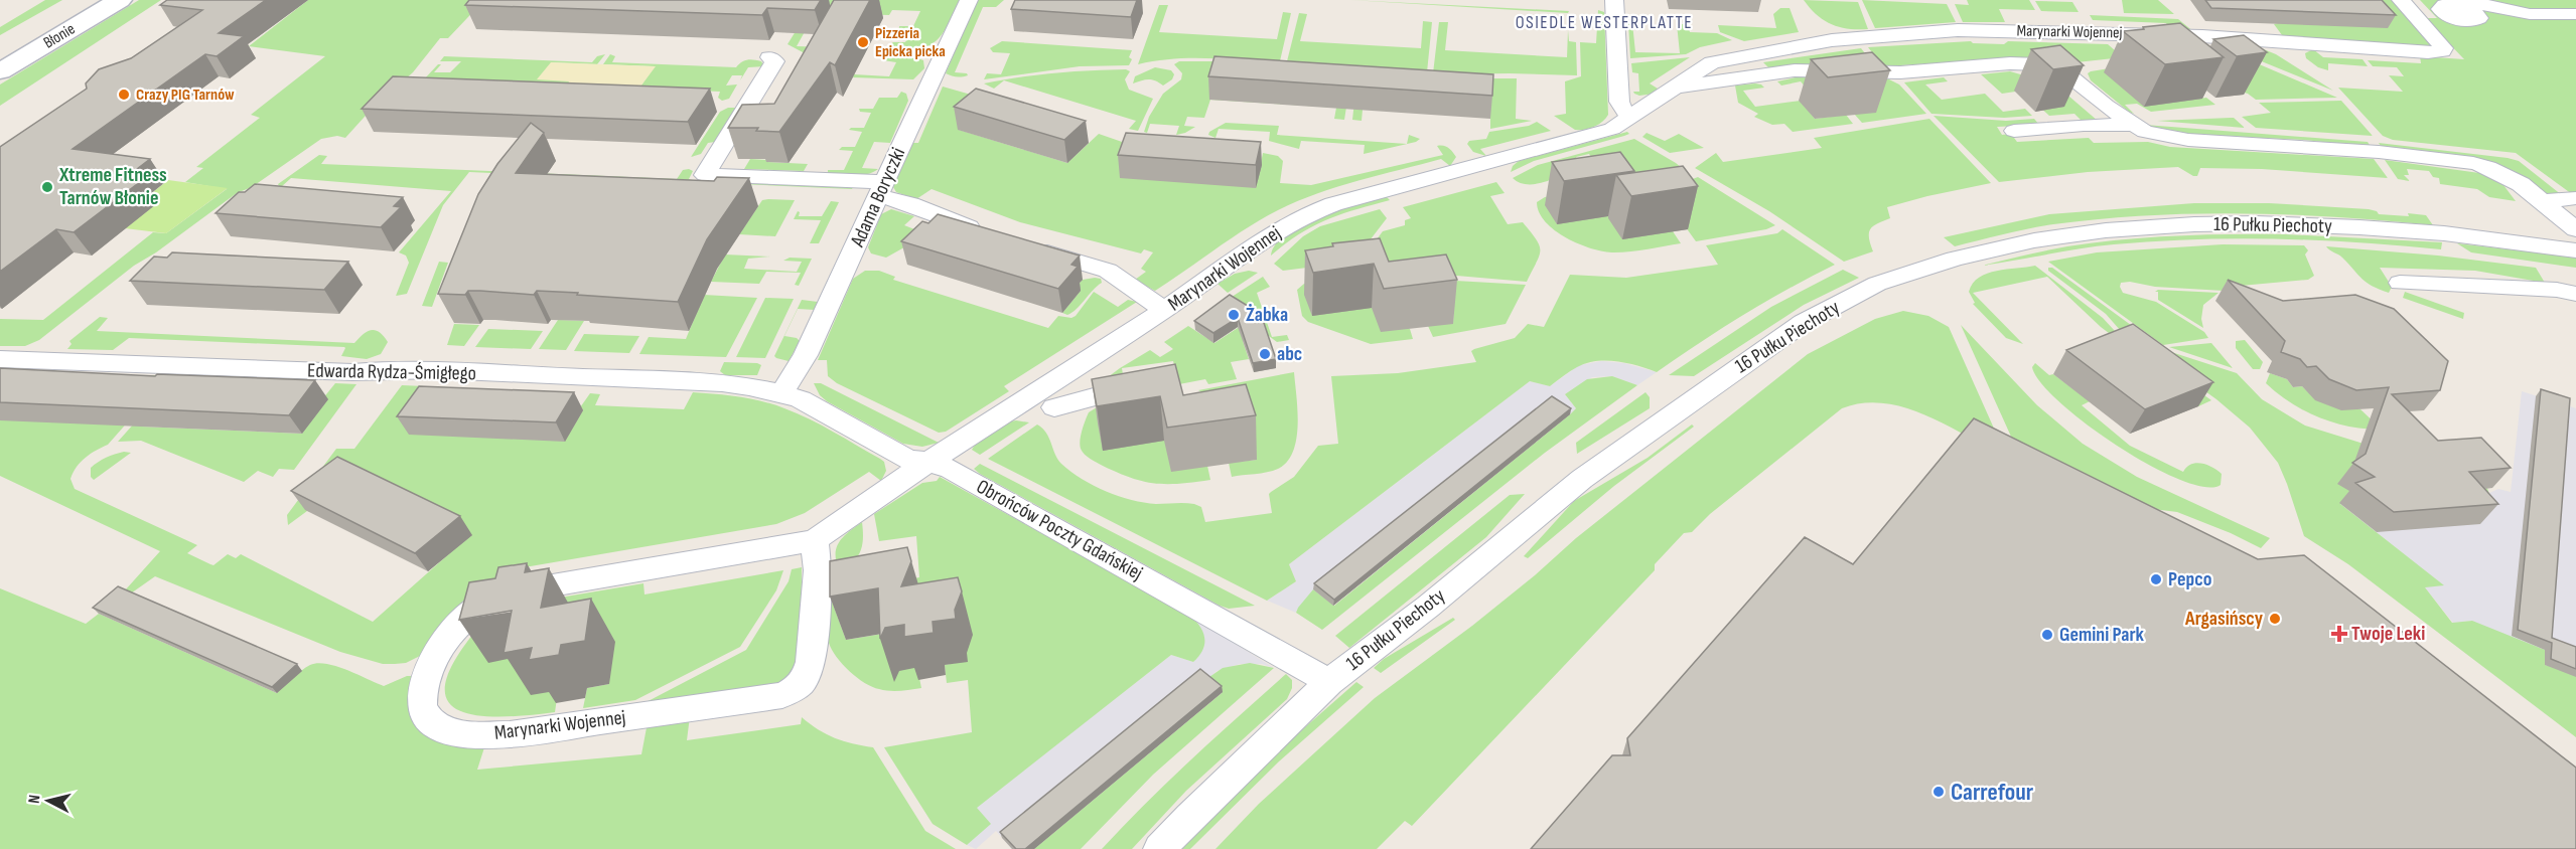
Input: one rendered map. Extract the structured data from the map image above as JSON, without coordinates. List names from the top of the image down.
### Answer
{
  "streets": {
    "main road": ["Błonie"],
    "street": [
      "Marynarki Wojennej",
      "Adama Boryczki",
      "16 Pułku Piechoty",
      "Edwarda Rydza-Śmigłego",
      "Obrońców Poczty Gdańskiej"
    ]
  },
  "crossings": [
    ["Marynarki Wojennej", "Obrońców Poczty Gdańskiej"],
    ["Adama Boryczki", "Edwarda Rydza-Śmigłego"],
    ["Adama Boryczki", "Obrońców Poczty Gdańskiej"],
    ["16 Pułku Piechoty", "Obrońców Poczty Gdańskiej"],
    ["Edwarda Rydza-Śmigłego", "Obrońców Poczty Gdańskiej"]
  ],
  "districts": ["OSIEDLE WESTERPLATTE"],
  "places": {
    "other": [
      "Pizzeria Epicka picka",
      "Crazy PIG Tarnów",
      "Xtreme Fitness Tarnów Błonie",
      "Żabka",
      "abc",
      "Pepco",
      "Argasińscy",
      "Gemini Park",
      "Carrefour"
    ],
    "health": ["Twoje Leki"]
  },
  "north": "left"
}
